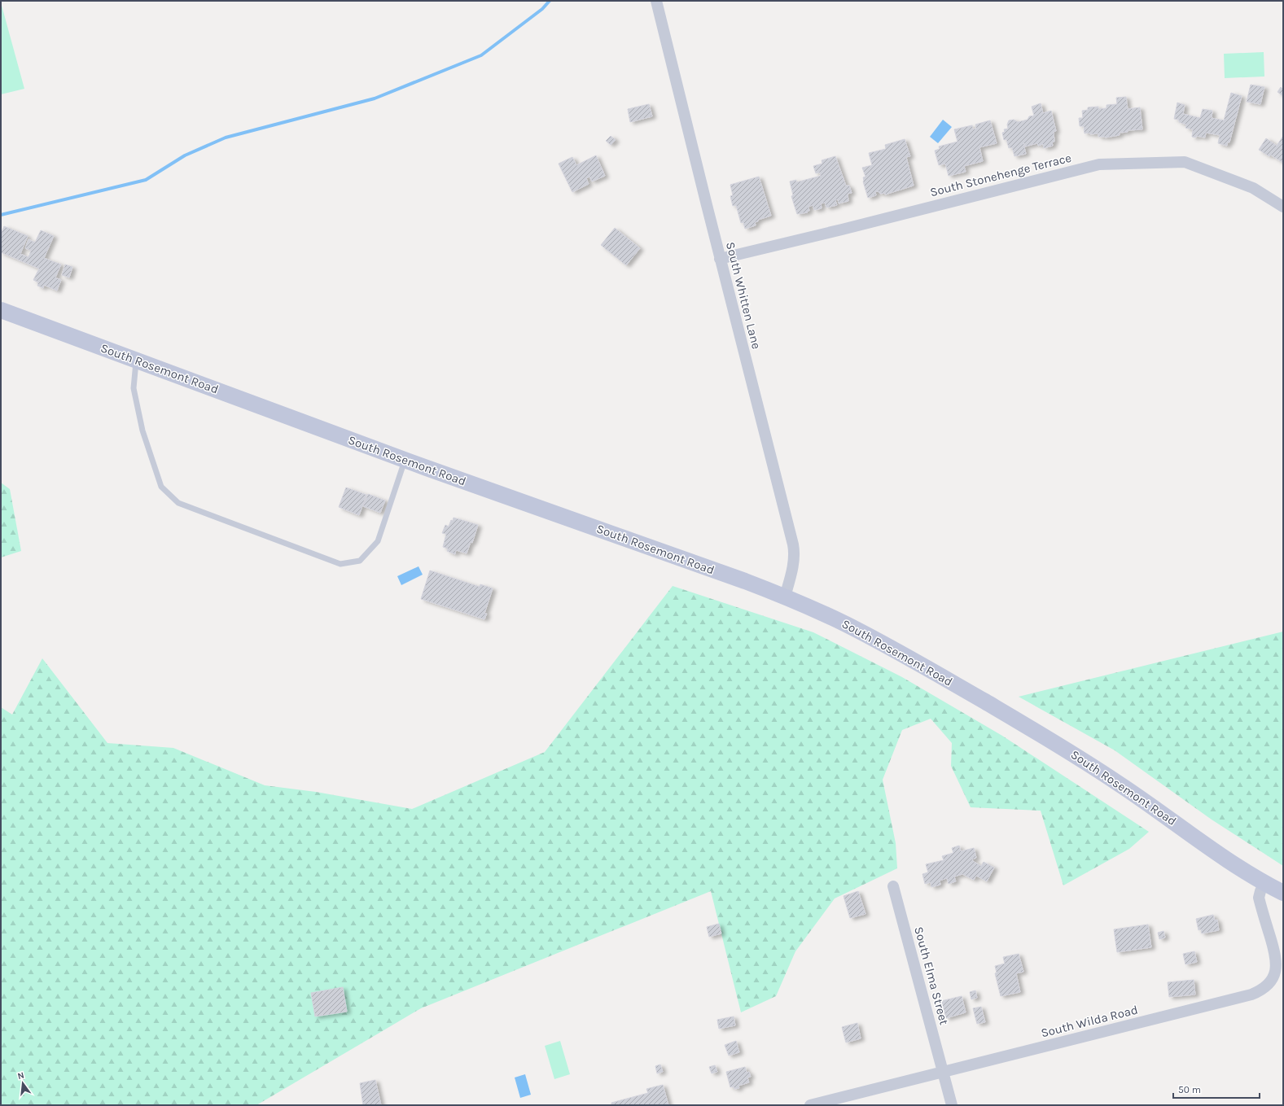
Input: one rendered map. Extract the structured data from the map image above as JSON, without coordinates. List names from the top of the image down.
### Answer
{
  "streets": {
    "main road": ["South Rosemont Road"],
    "street": [
      "South Stonehenge Terrace",
      "South Whitten Lane",
      "South Elma Street",
      "South Wilda Road"
    ]
  },
  "crossings": [
    ["South Stonehenge Terrace", "South Whitten Lane"],
    ["South Whitten Lane", "South Rosemont Road"],
    ["South Rosemont Road", "South Wilda Road"],
    ["South Elma Street", "South Wilda Road"]
  ],
  "scale_bar": "50 m",
  "north": "top"
}
